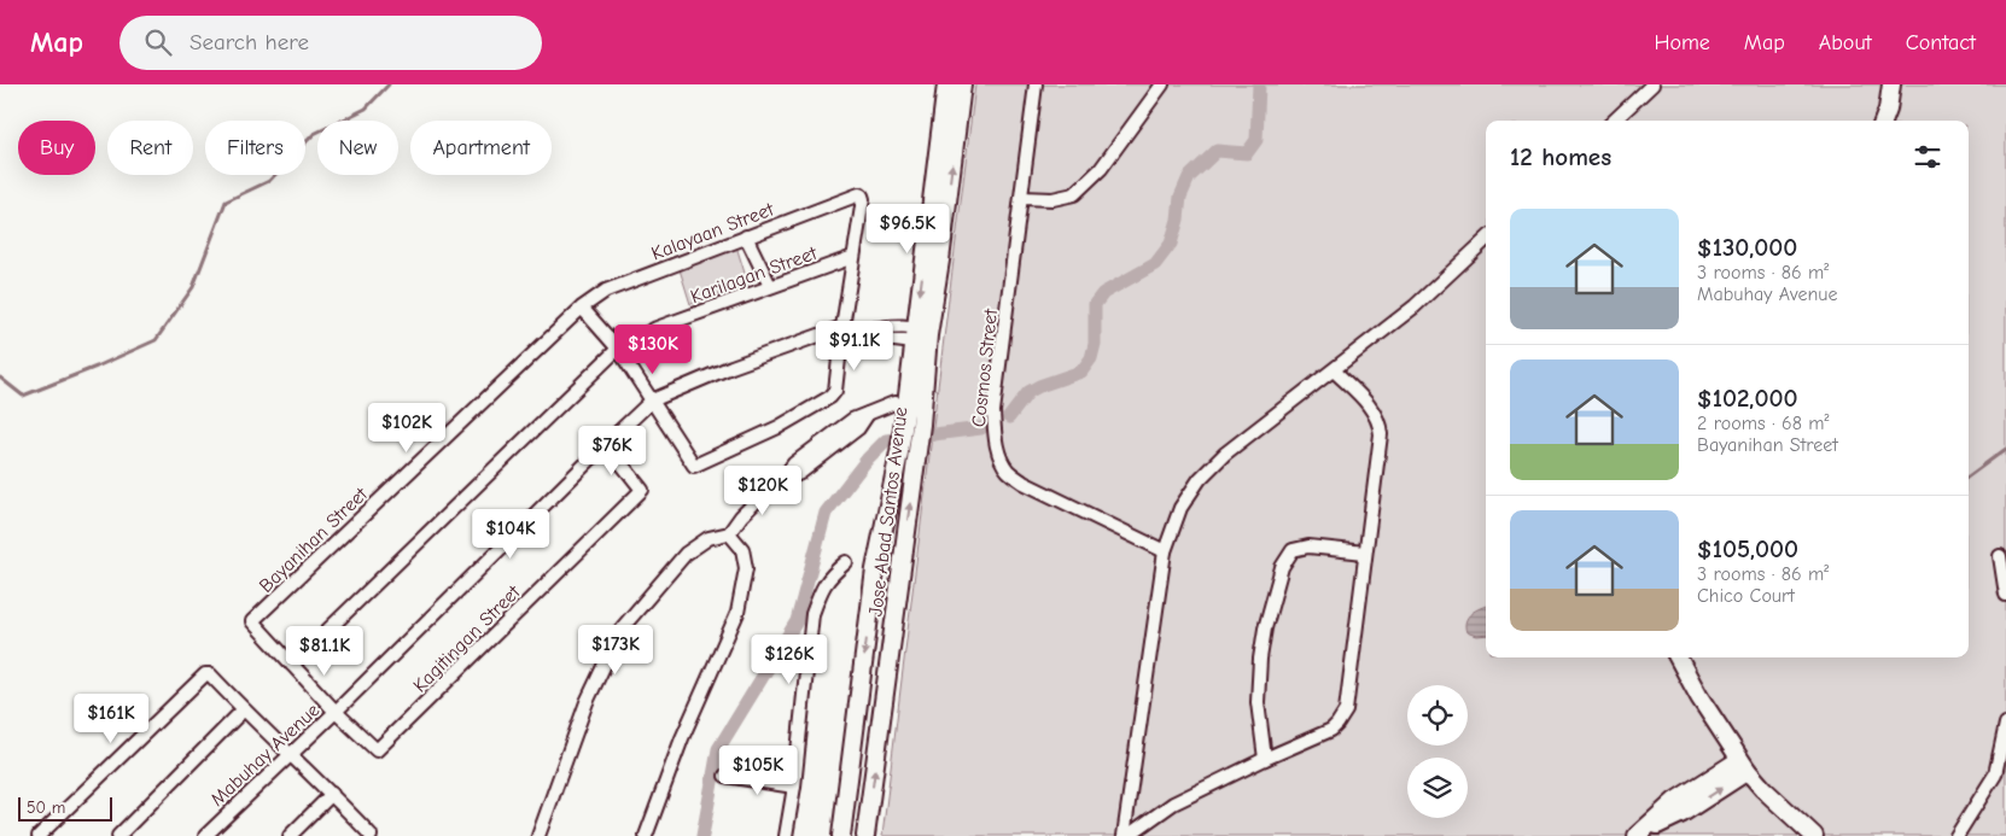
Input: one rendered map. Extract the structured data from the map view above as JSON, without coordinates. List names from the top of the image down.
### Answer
{
  "streets": {
    "main road": ["Jose Abad Santos Avenue"],
    "street": [
      "Kalayaan Street",
      "Karilagan Street",
      "Cosmos Street",
      "Bayanihan Street",
      "Kagitingan Street",
      "Mabuhay Avenue"
    ]
  },
  "crossings": [
    ["Kalayaan Street", "Karilagan Street"],
    ["Kalayaan Street", "Bayanihan Street"],
    ["Karilagan Street", "Bayanihan Street"],
    ["Jose Abad Santos Avenue", "Mabuhay Avenue"],
    ["Kagitingan Street", "Mabuhay Avenue"]
  ],
  "scale_bar": "50 m",
  "page": {
    "header": "Map",
    "search": "Search here",
    "nav": [
      "Home",
      "Map",
      "About",
      "Contact"
    ],
    "chip": [
      "Buy",
      "Rent",
      "Filters",
      "New",
      "Apartment"
    ],
    "heading": "12 homes",
    "list": [
      {
        "name": "$130,000",
        "note": "3 rooms · 86 m² · Mabuhay Avenue"
      },
      {
        "name": "$102,000",
        "note": "2 rooms · 68 m² · Bayanihan Street"
      },
      {
        "name": "$105,000",
        "note": "3 rooms · 86 m² · Chico Court"
      }
    ],
    "price": [
      "$96.5K",
      "$91.1K",
      "$130K",
      "$102K",
      "$76K",
      "$120K",
      "$104K",
      "$173K",
      "$81.1K",
      "$126K",
      "$161K",
      "$105K"
    ],
    "scale": "50 m"
  }
}
